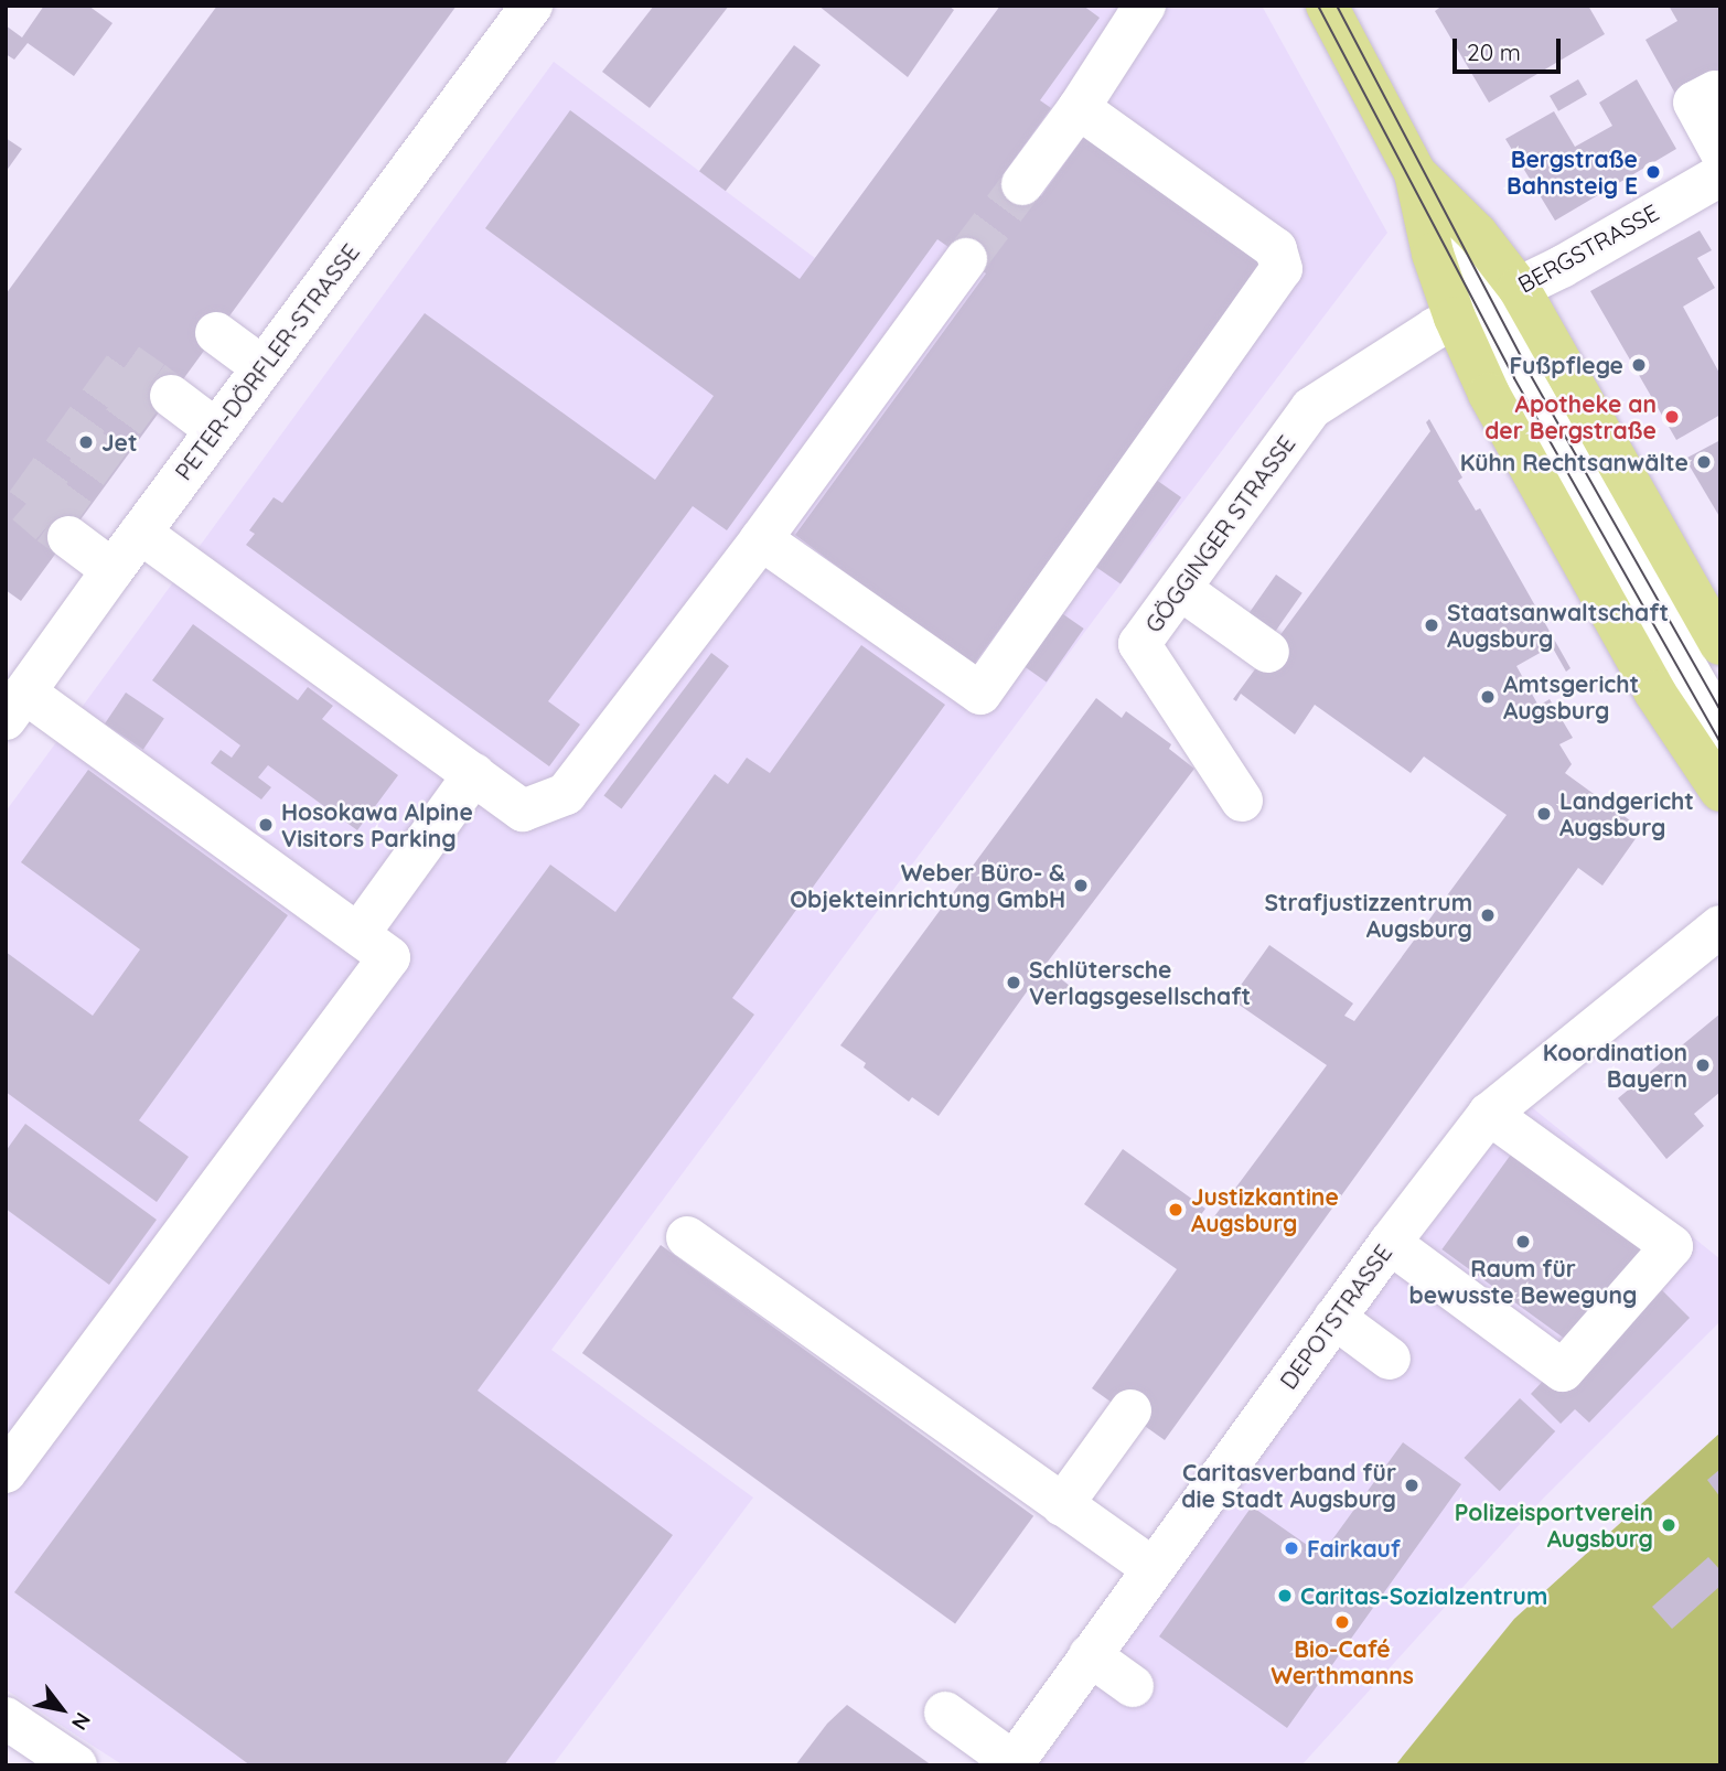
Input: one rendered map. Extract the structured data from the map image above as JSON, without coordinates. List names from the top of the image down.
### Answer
{
  "streets": {
    "street": [
      "BERGSTRASSE",
      "PETER-DÖRFLER-STRASSE",
      "GÖGGINGER STRASSE",
      "DEPOTSTRASSE"
    ]
  },
  "crossings": [
    ["BERGSTRASSE", "GÖGGINGER STRASSE"]
  ],
  "places": [
    "Bergstraße Bahnsteig E",
    "Fußpflege",
    "Apotheke an der Bergstraße",
    "Jet",
    "Kühn Rechtsanwälte",
    "Staatsanwaltschaft Augsburg",
    "Amtsgericht Augsburg",
    "Landgericht Augsburg",
    "Hosokawa Alpine Visitors Parking",
    "Weber Büro- & Objekteinrichtung GmbH",
    "Strafjustizzentrum Augsburg",
    "Schlütersche Verlagsgesellschaft",
    "Koordination Bayern",
    "Justizkantine Augsburg",
    "Raum für bewusste Bewegung",
    "Caritasverband für die Stadt Augsburg",
    "Polizeisportverein Augsburg",
    "Fairkauf",
    "Caritas-Sozialzentrum",
    "Bio-Café Werthmanns"
  ],
  "scale_bar": "20 m",
  "north": "bottom right"
}
